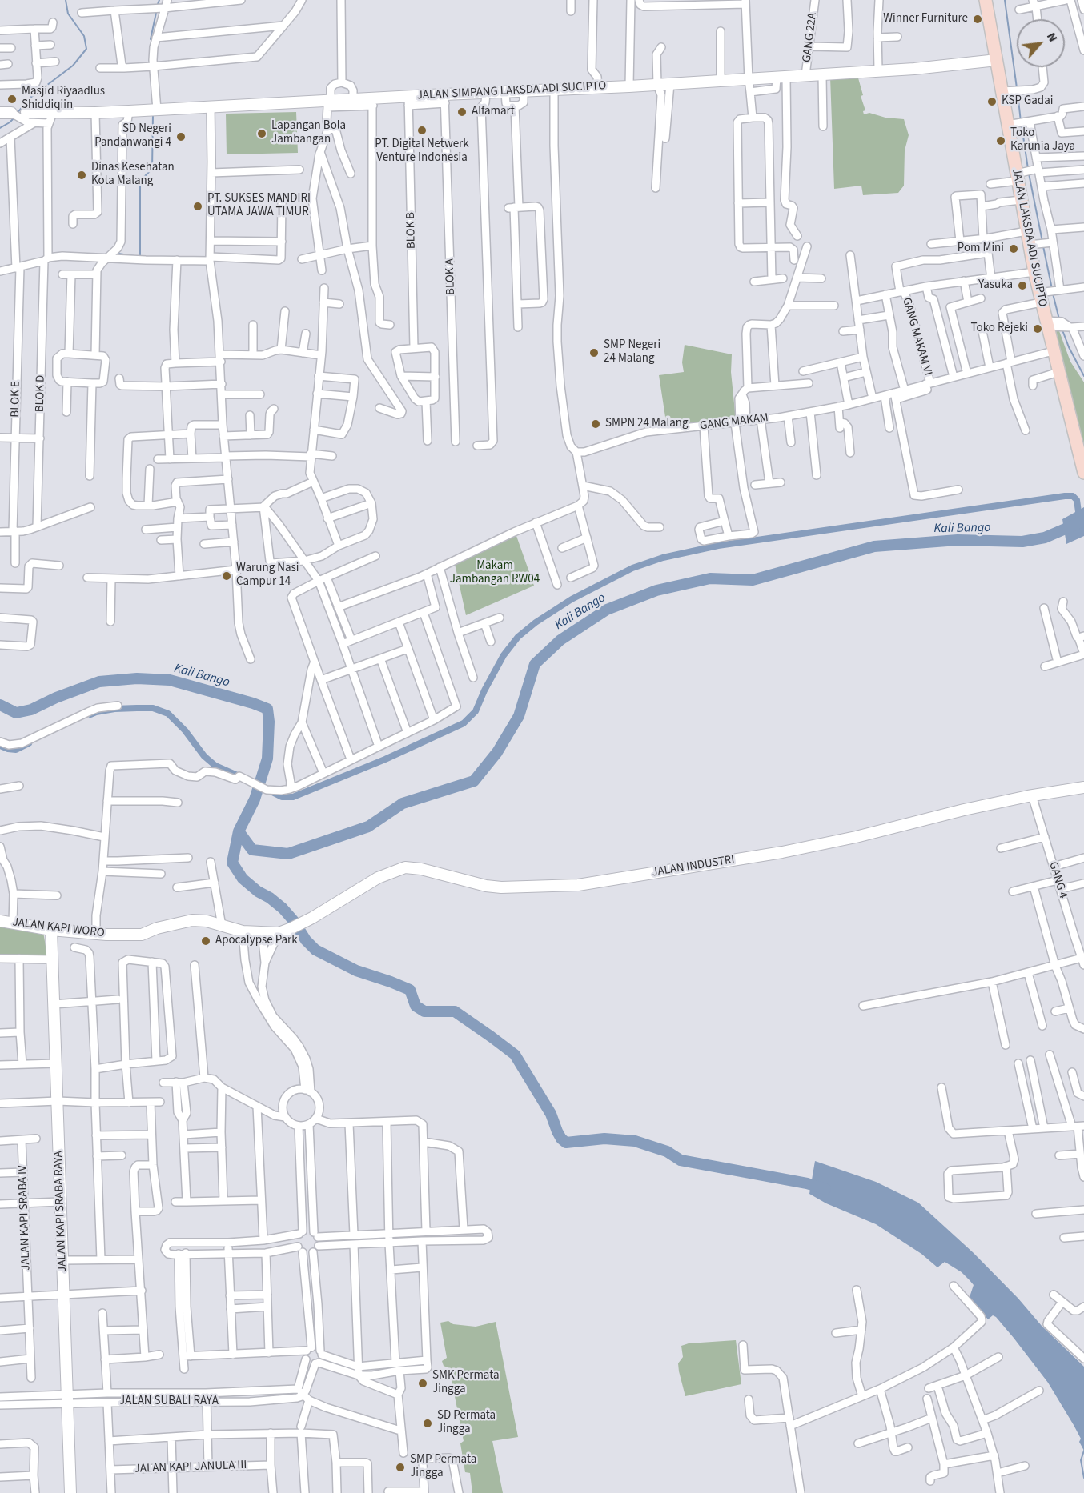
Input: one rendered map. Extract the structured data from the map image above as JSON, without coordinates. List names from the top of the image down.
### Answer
{
  "streets": {
    "main road": ["JALAN LAKSDA ADI SUCIPTO"],
    "street": [
      "GANG 22A",
      "JALAN SIMPANG LAKSDA ADI SUCIPTO",
      "BLOK B",
      "BLOK A",
      "GANG MAKAM VI",
      "BLOK D",
      "BLOK E",
      "GANG MAKAM",
      "JALAN INDUSTRI",
      "GANG 4",
      "JALAN KAPI WORO",
      "JALAN KAPI SRABA RAYA",
      "JALAN KAPI SRABA IV",
      "JALAN SUBALI RAYA",
      "JALAN KAPI JANULA III"
    ]
  },
  "crossings": [
    ["GANG 22A", "JALAN SIMPANG LAKSDA ADI SUCIPTO"],
    ["JALAN SIMPANG LAKSDA ADI SUCIPTO", "BLOK B"],
    ["JALAN SIMPANG LAKSDA ADI SUCIPTO", "JALAN LAKSDA ADI SUCIPTO"],
    ["JALAN SIMPANG LAKSDA ADI SUCIPTO", "BLOK A"],
    ["JALAN SIMPANG LAKSDA ADI SUCIPTO", "BLOK D"],
    ["JALAN LAKSDA ADI SUCIPTO", "GANG MAKAM"],
    ["GANG MAKAM VI", "GANG MAKAM"],
    ["JALAN INDUSTRI", "GANG 4"],
    ["JALAN INDUSTRI", "JALAN KAPI WORO"],
    ["JALAN KAPI WORO", "JALAN KAPI SRABA RAYA"],
    ["JALAN KAPI SRABA RAYA", "JALAN SUBALI RAYA"]
  ],
  "water": ["Kali Bango"],
  "parks": ["Makam Jambangan RW04"],
  "places": [
    "Winner Furniture",
    "Masjid Riyaadlus Shiddiqiin",
    "KSP Gadai",
    "Alfamart",
    "PT. Digital Netwerk Venture Indonesia",
    "Lapangan Bola Jambangan",
    "SD Negeri Pandanwangi 4",
    "Toko Karunia Jaya",
    "Dinas Kesehatan Kota Malang",
    "PT. SUKSES MANDIRI UTAMA JAWA TIMUR",
    "Pom Mini",
    "Yasuka",
    "Toko Rejeki",
    "SMP Negeri 24 Malang",
    "SMPN 24 Malang",
    "Warung Nasi Campur 14",
    "Apocalypse Park",
    "SMK Permata Jingga",
    "SD Permata Jingga",
    "SMP Permata Jingga"
  ],
  "north": "top right"
}
